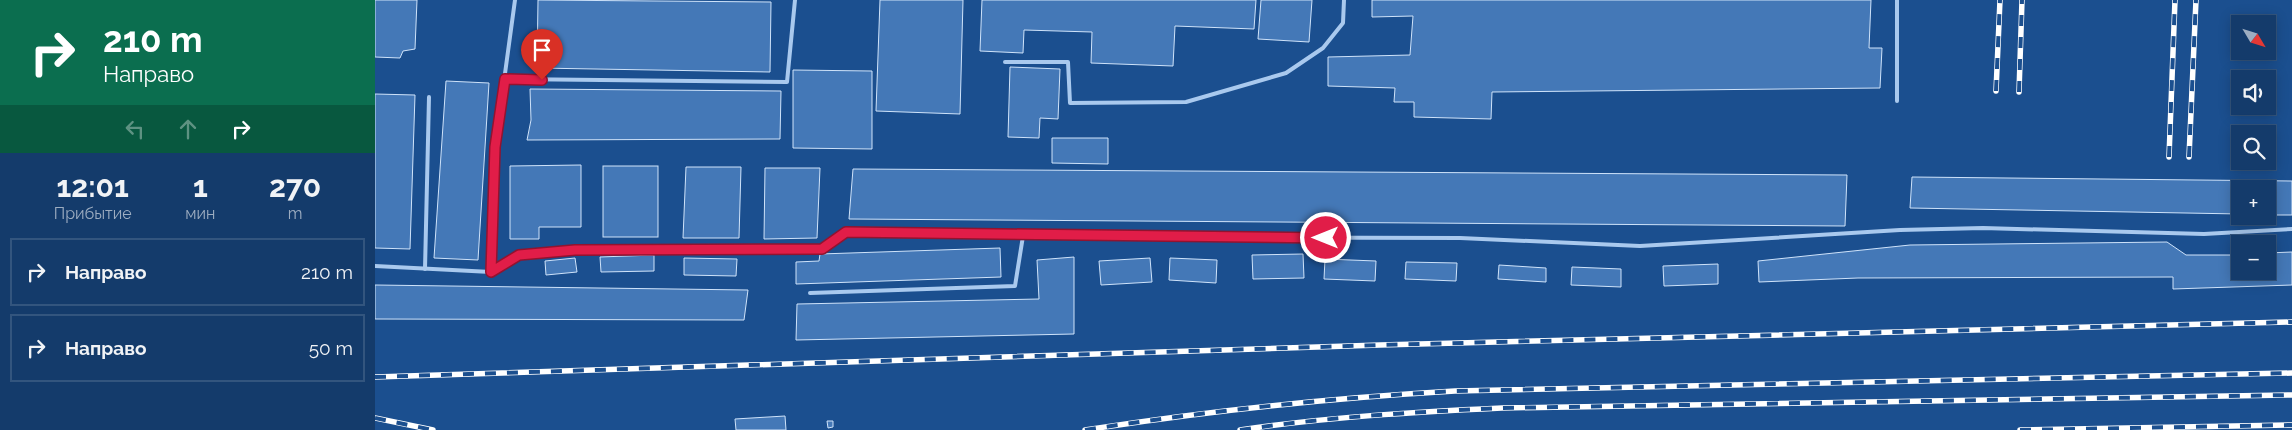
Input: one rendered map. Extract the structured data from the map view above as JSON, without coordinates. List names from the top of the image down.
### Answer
{
  "north": "bottom right",
  "page": {
    "turn": ["210 m", "Направо"],
    "map_buttons": ["+", "−"],
    "eta": [
      "12:01",
      "Прибытие",
      "1",
      "мин",
      "270",
      "m"
    ],
    "list": [
      {
        "name": "Направо",
        "value": "210 m"
      },
      {
        "name": "Направо",
        "value": "50 m"
      }
    ]
  }
}
